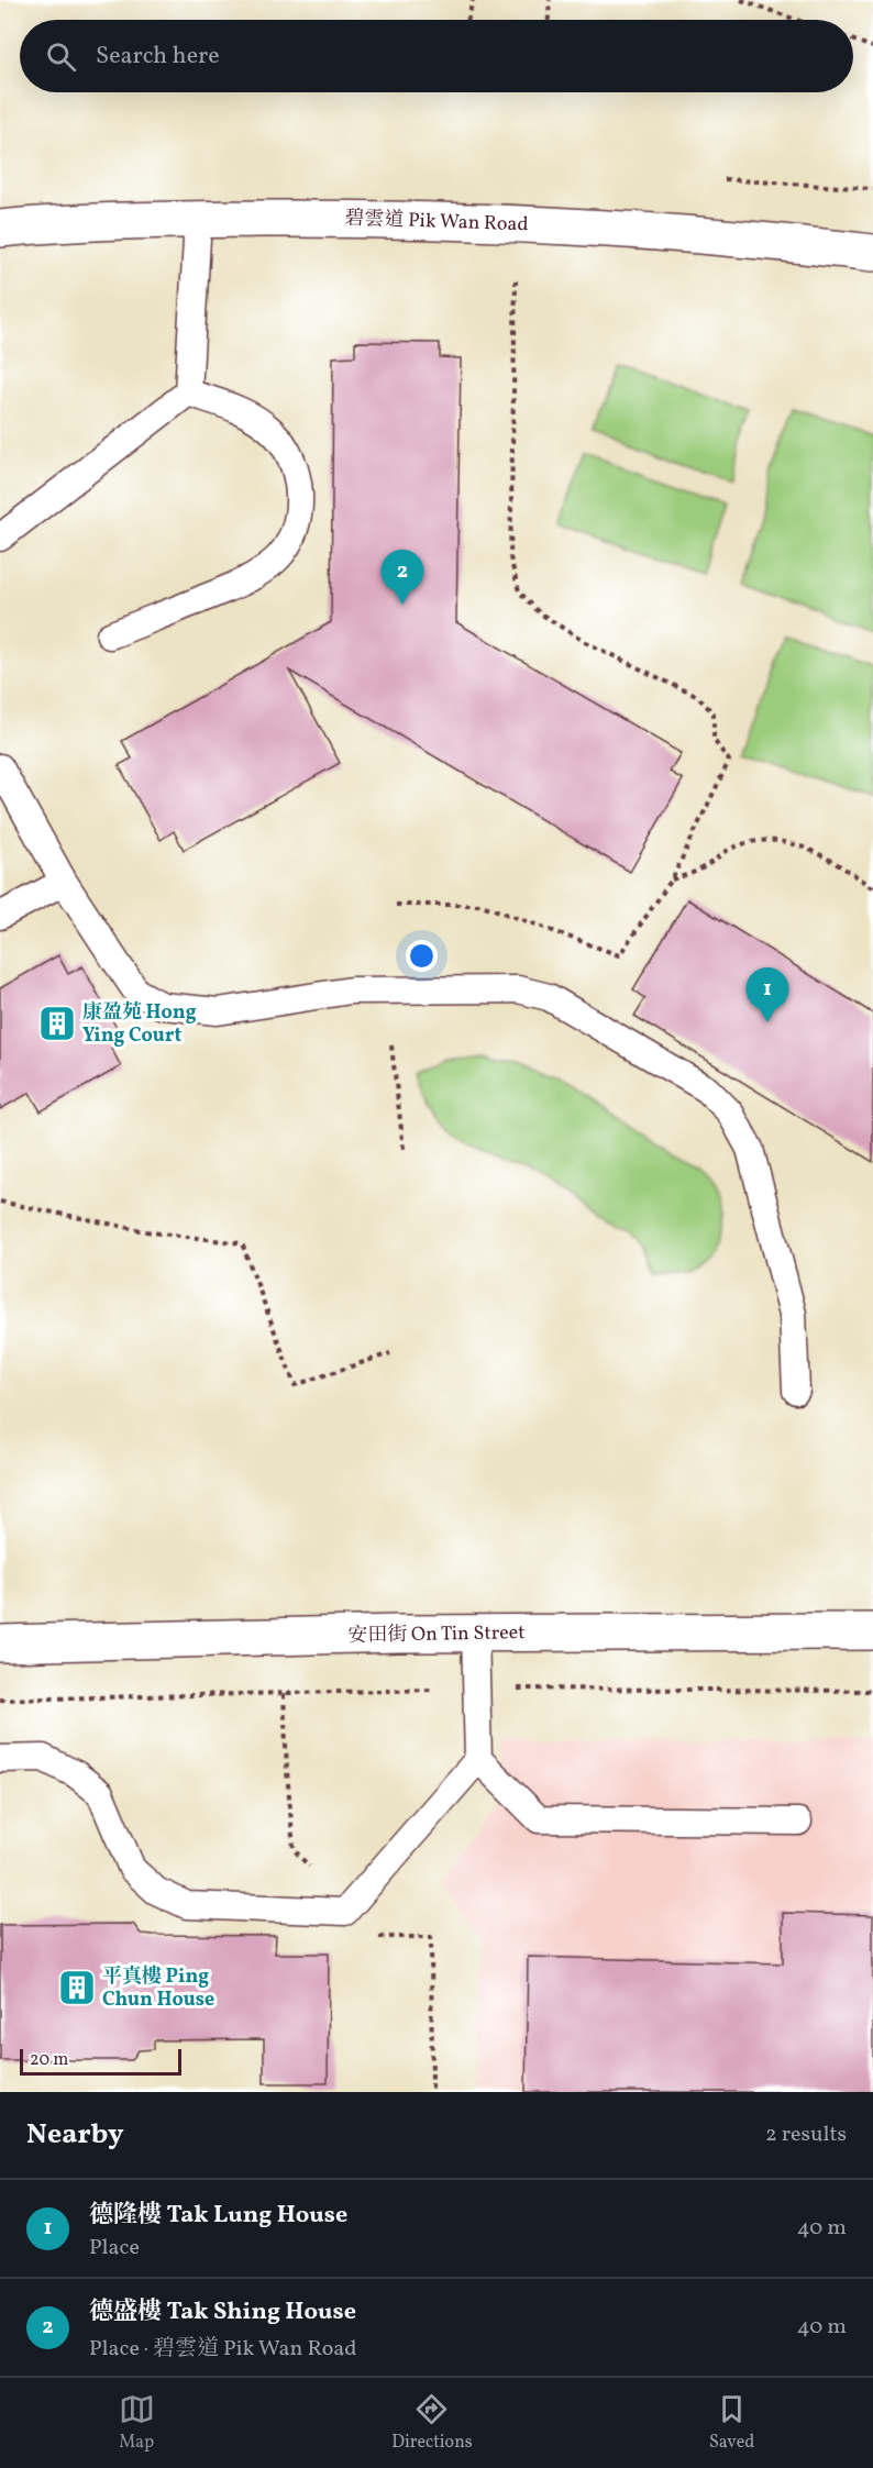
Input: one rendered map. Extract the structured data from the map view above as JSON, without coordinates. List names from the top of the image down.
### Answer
{
  "streets": {
    "main road": ["碧雲道 Pik Wan Road", "安田街 On Tin Street"]
  },
  "places": {
    "building": ["康盈苑 Hong Ying Court", "平真樓 Ping Chun House"]
  },
  "scale_bar": "20 m",
  "page": {
    "search": "Search here",
    "pins": ["2", "1"],
    "scale": "20 m",
    "heading": ["Nearby", "2 results"],
    "list": [
      {
        "mark": "1",
        "name": "德隆樓 Tak Lung House",
        "note": "Place",
        "value": "40 m"
      },
      {
        "mark": "2",
        "name": "德盛樓 Tak Shing House",
        "note": "Place · 碧雲道 Pik Wan Road",
        "value": "40 m"
      }
    ],
    "nav": ["Map", "Directions", "Saved"]
  }
}
